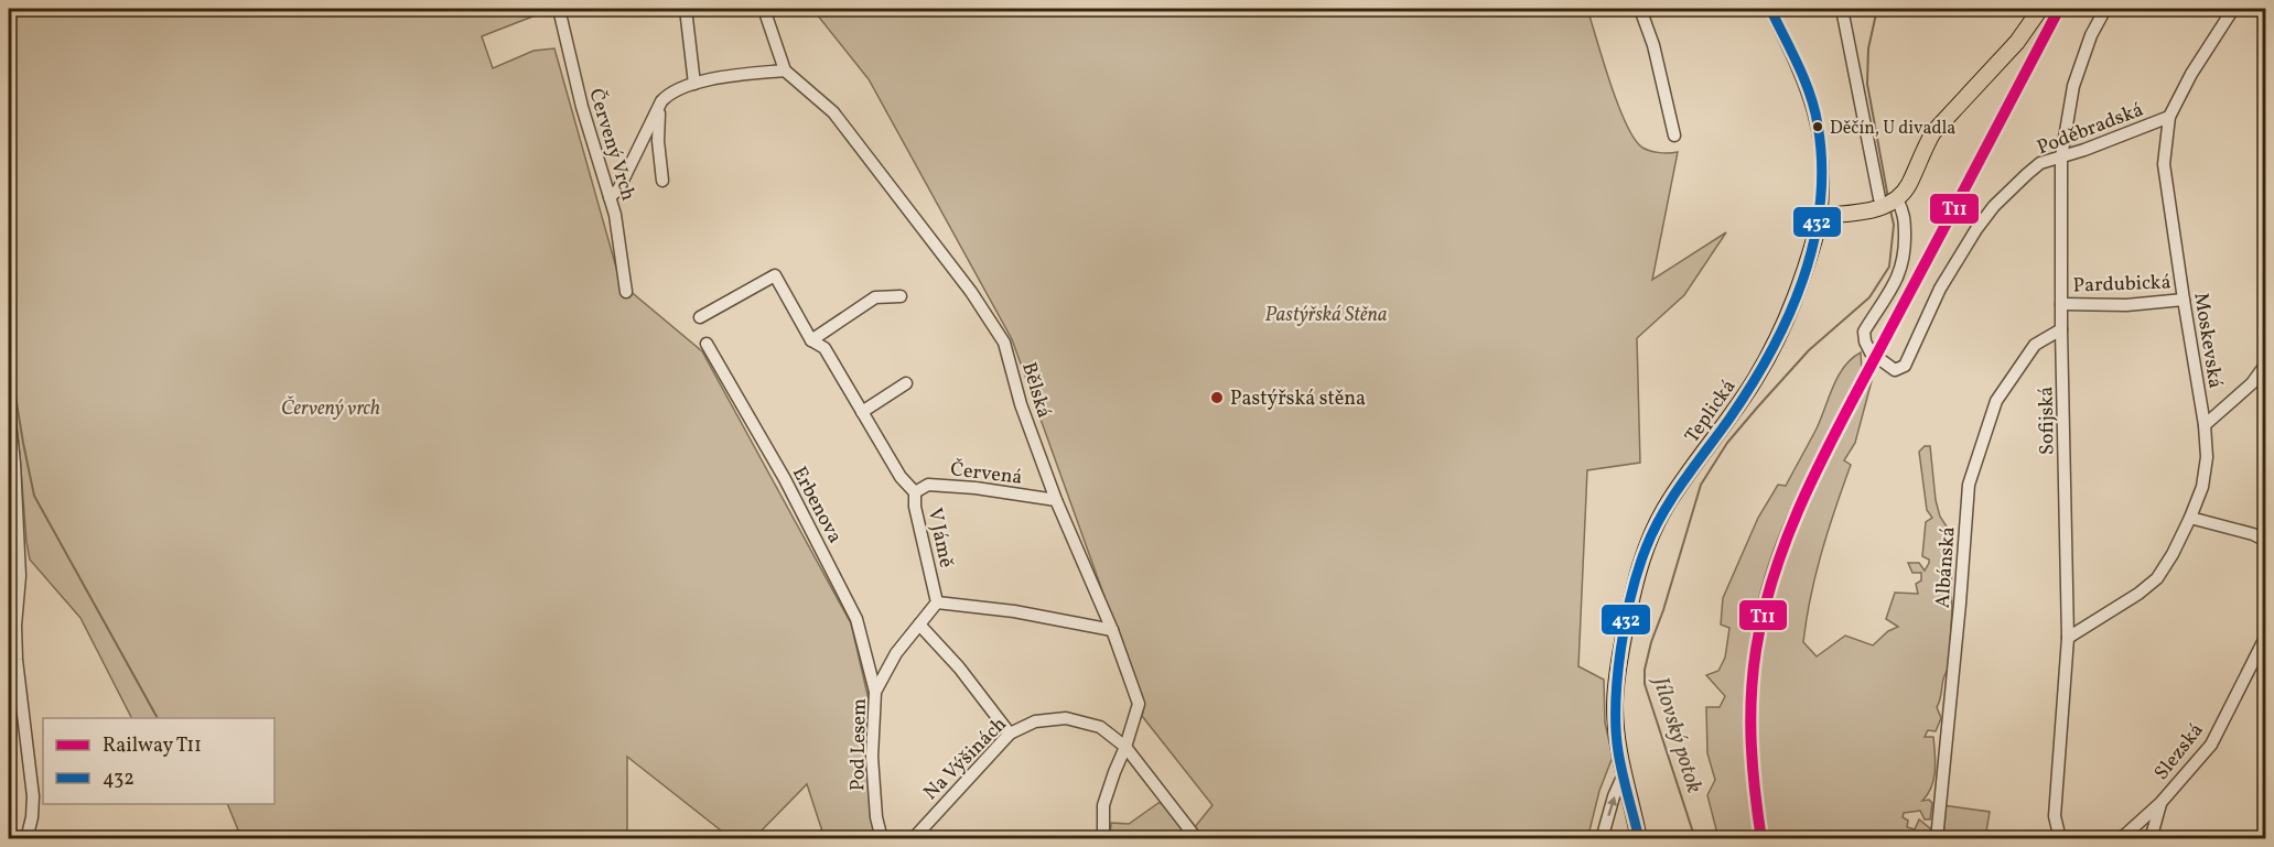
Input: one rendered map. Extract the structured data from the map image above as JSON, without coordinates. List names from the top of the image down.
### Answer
{
  "streets": {
    "main road": ["Teplická"],
    "street": [
      "Poděbradská",
      "Červený Vrch",
      "Pardubická",
      "Moskevská",
      "Bělská",
      "Sofijská",
      "Červená",
      "Erbenova",
      "V Jámě",
      "Albánská",
      "Pod Lesem",
      "Slezská",
      "Na Výšinách"
    ]
  },
  "crossings": [
    ["Poděbradská", "Moskevská"],
    ["Poděbradská", "Sofijská"],
    ["Pardubická", "Moskevská"],
    ["Pardubická", "Sofijská"],
    ["Moskevská", "Sofijská"],
    ["Bělská", "Červená"],
    ["Bělská", "Na Výšinách"],
    ["Sofijská", "Albánská"],
    ["Červená", "V Jámě"],
    ["Erbenova", "Pod Lesem"]
  ],
  "water": ["Jílovský potok"],
  "parks": ["Pastýřská Stěna", "Červený vrch"],
  "places": ["Děčín, U divadla", "Pastýřská stěna"],
  "lines": ["rail line T11", "transit line 432"],
  "legend": ["Railway T11", "432"]
}
